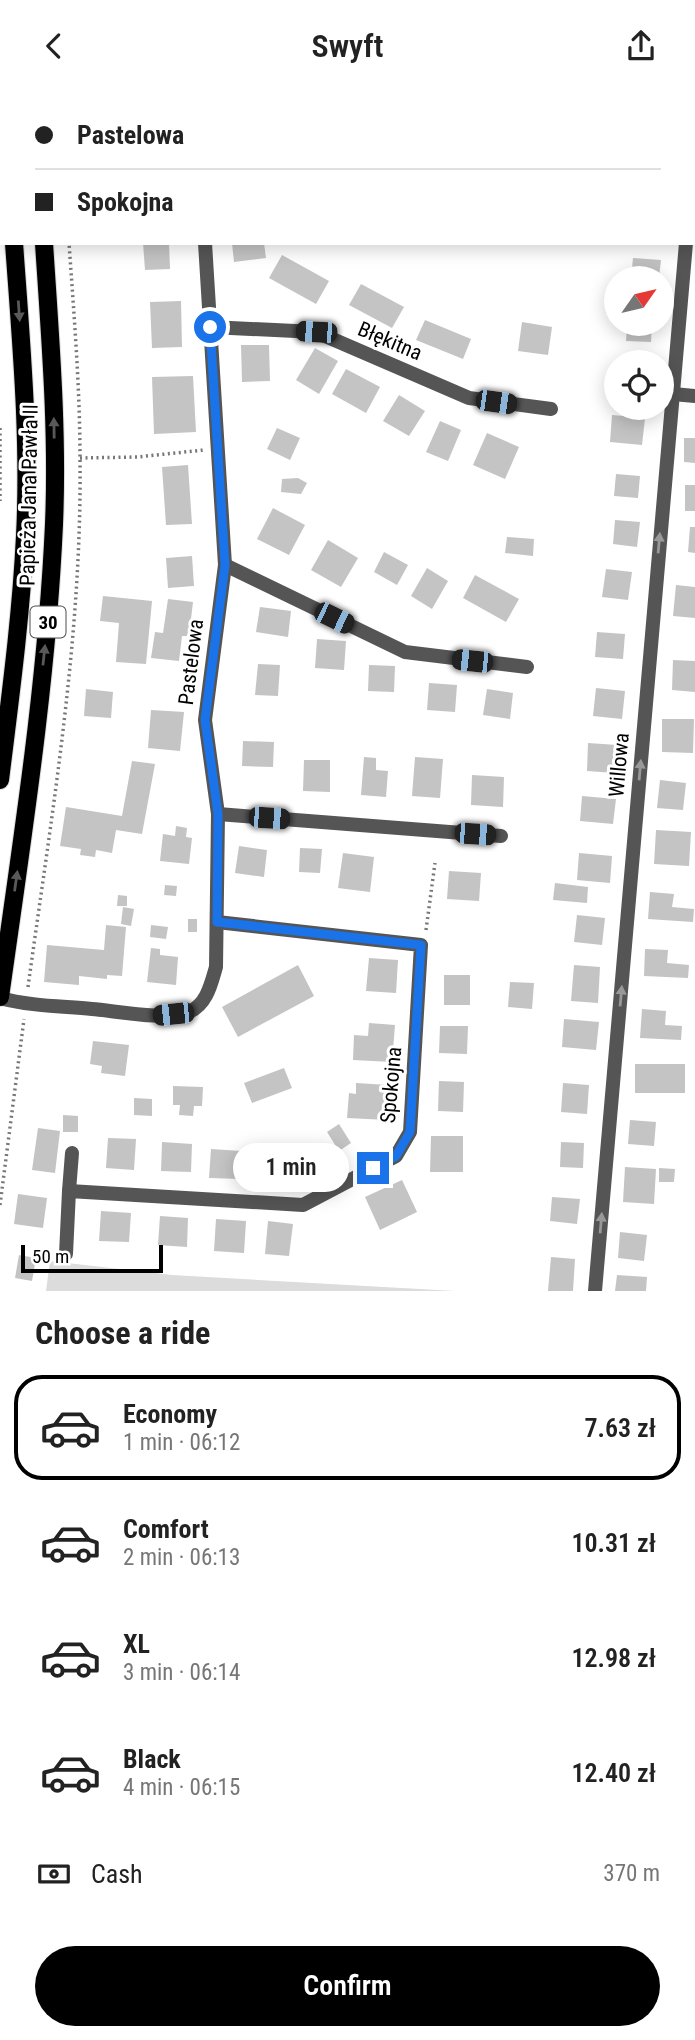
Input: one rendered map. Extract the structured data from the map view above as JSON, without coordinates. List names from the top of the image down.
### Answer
{
  "streets": {
    "main road": ["Papieża Jana Pawła II", "30"],
    "street": [
      "Błękitna",
      "Pastelowa",
      "Willowa",
      "Spokojna"
    ]
  },
  "crossings": [
    ["Błękitna", "Pastelowa"],
    ["Papieża Jana Pawła II", "Pastelowa"]
  ],
  "one_way": ["Willowa"],
  "scale_bar": "50 m",
  "north": "top right",
  "page": {
    "header": "Swyft",
    "banner": ["Pastelowa", "Spokojna"],
    "bubble": "1 min",
    "scale": "50 m",
    "heading": "Choose a ride",
    "list": [
      {
        "name": "Economy",
        "note": "1 min · 06:12",
        "value": "7.63 zł"
      },
      {
        "name": "Comfort",
        "note": "2 min · 06:13",
        "value": "10.31 zł"
      },
      {
        "name": "XL",
        "note": "3 min · 06:14",
        "value": "12.98 zł"
      },
      {
        "name": "Black",
        "note": "4 min · 06:15",
        "value": "12.40 zł"
      }
    ],
    "pay": ["Cash", "370 m"],
    "buttons": "Confirm"
  }
}
